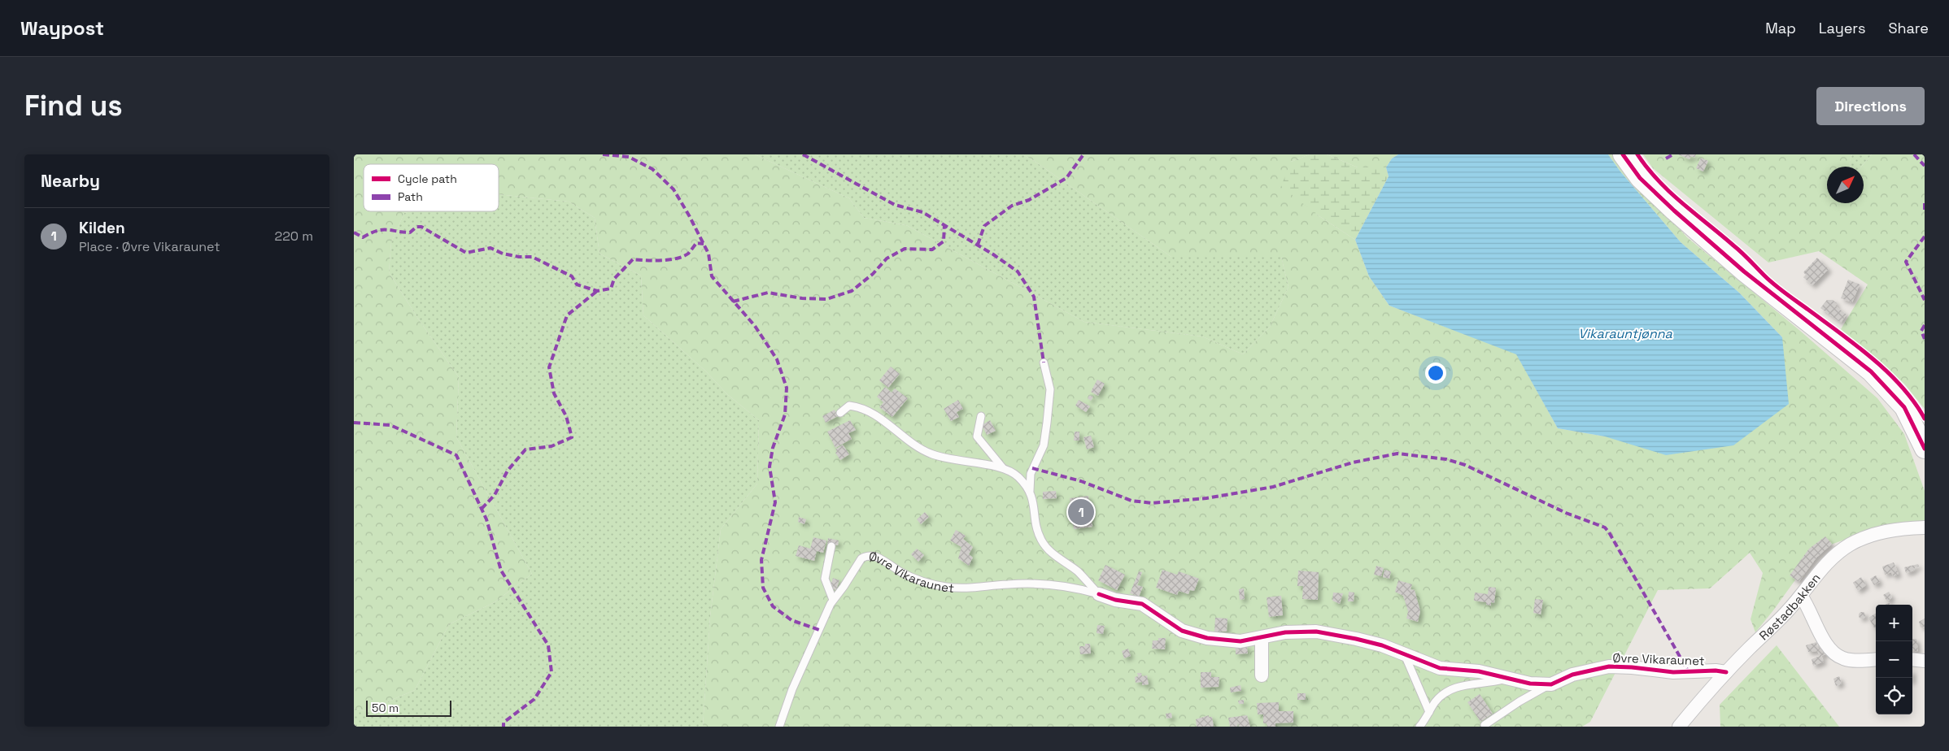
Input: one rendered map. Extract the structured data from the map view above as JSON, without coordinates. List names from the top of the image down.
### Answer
{
  "streets": {
    "street": ["Øvre Vikaraunet", "Røstadbakken"]
  },
  "crossings": [
    ["Øvre Vikaraunet", "Røstadbakken"]
  ],
  "water": ["Vikarauntjønna"],
  "legend": ["Cycle path", "Path"],
  "scale_bar": "50 m",
  "north": "top right",
  "page": {
    "header": "Waypost",
    "nav": ["Map", "Layers", "Share"],
    "buttons": "Directions",
    "title": "Find us",
    "heading": "Nearby",
    "list": [
      {
        "mark": "1",
        "name": "Kilden",
        "note": "Place · Øvre Vikaraunet",
        "value": "220 m"
      }
    ],
    "pins": "1",
    "map_buttons": ["+", "−"],
    "scale": "50 m"
  }
}
